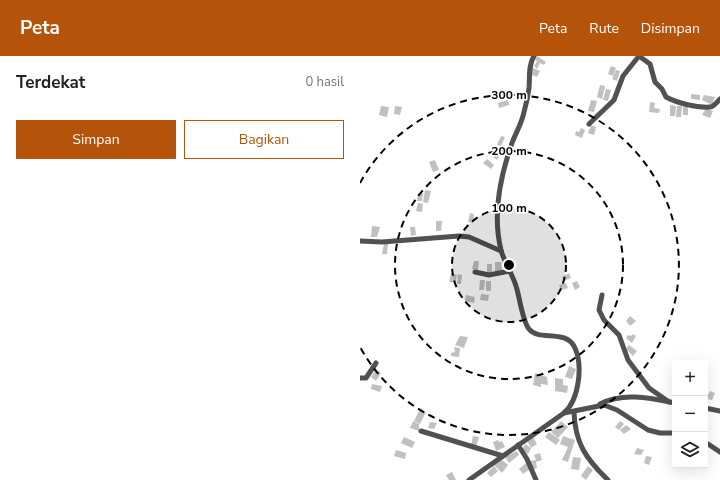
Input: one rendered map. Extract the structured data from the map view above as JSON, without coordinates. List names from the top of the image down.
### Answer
{
  "page": {
    "header": "Peta",
    "nav": ["Peta", "Rute", "Disimpan"],
    "heading": ["Terdekat", "0 hasil"],
    "buttons": ["Simpan", "Bagikan"],
    "map_buttons": ["+", "−"]
  },
  "rings": ["300 m", "200 m", "100 m"]
}
